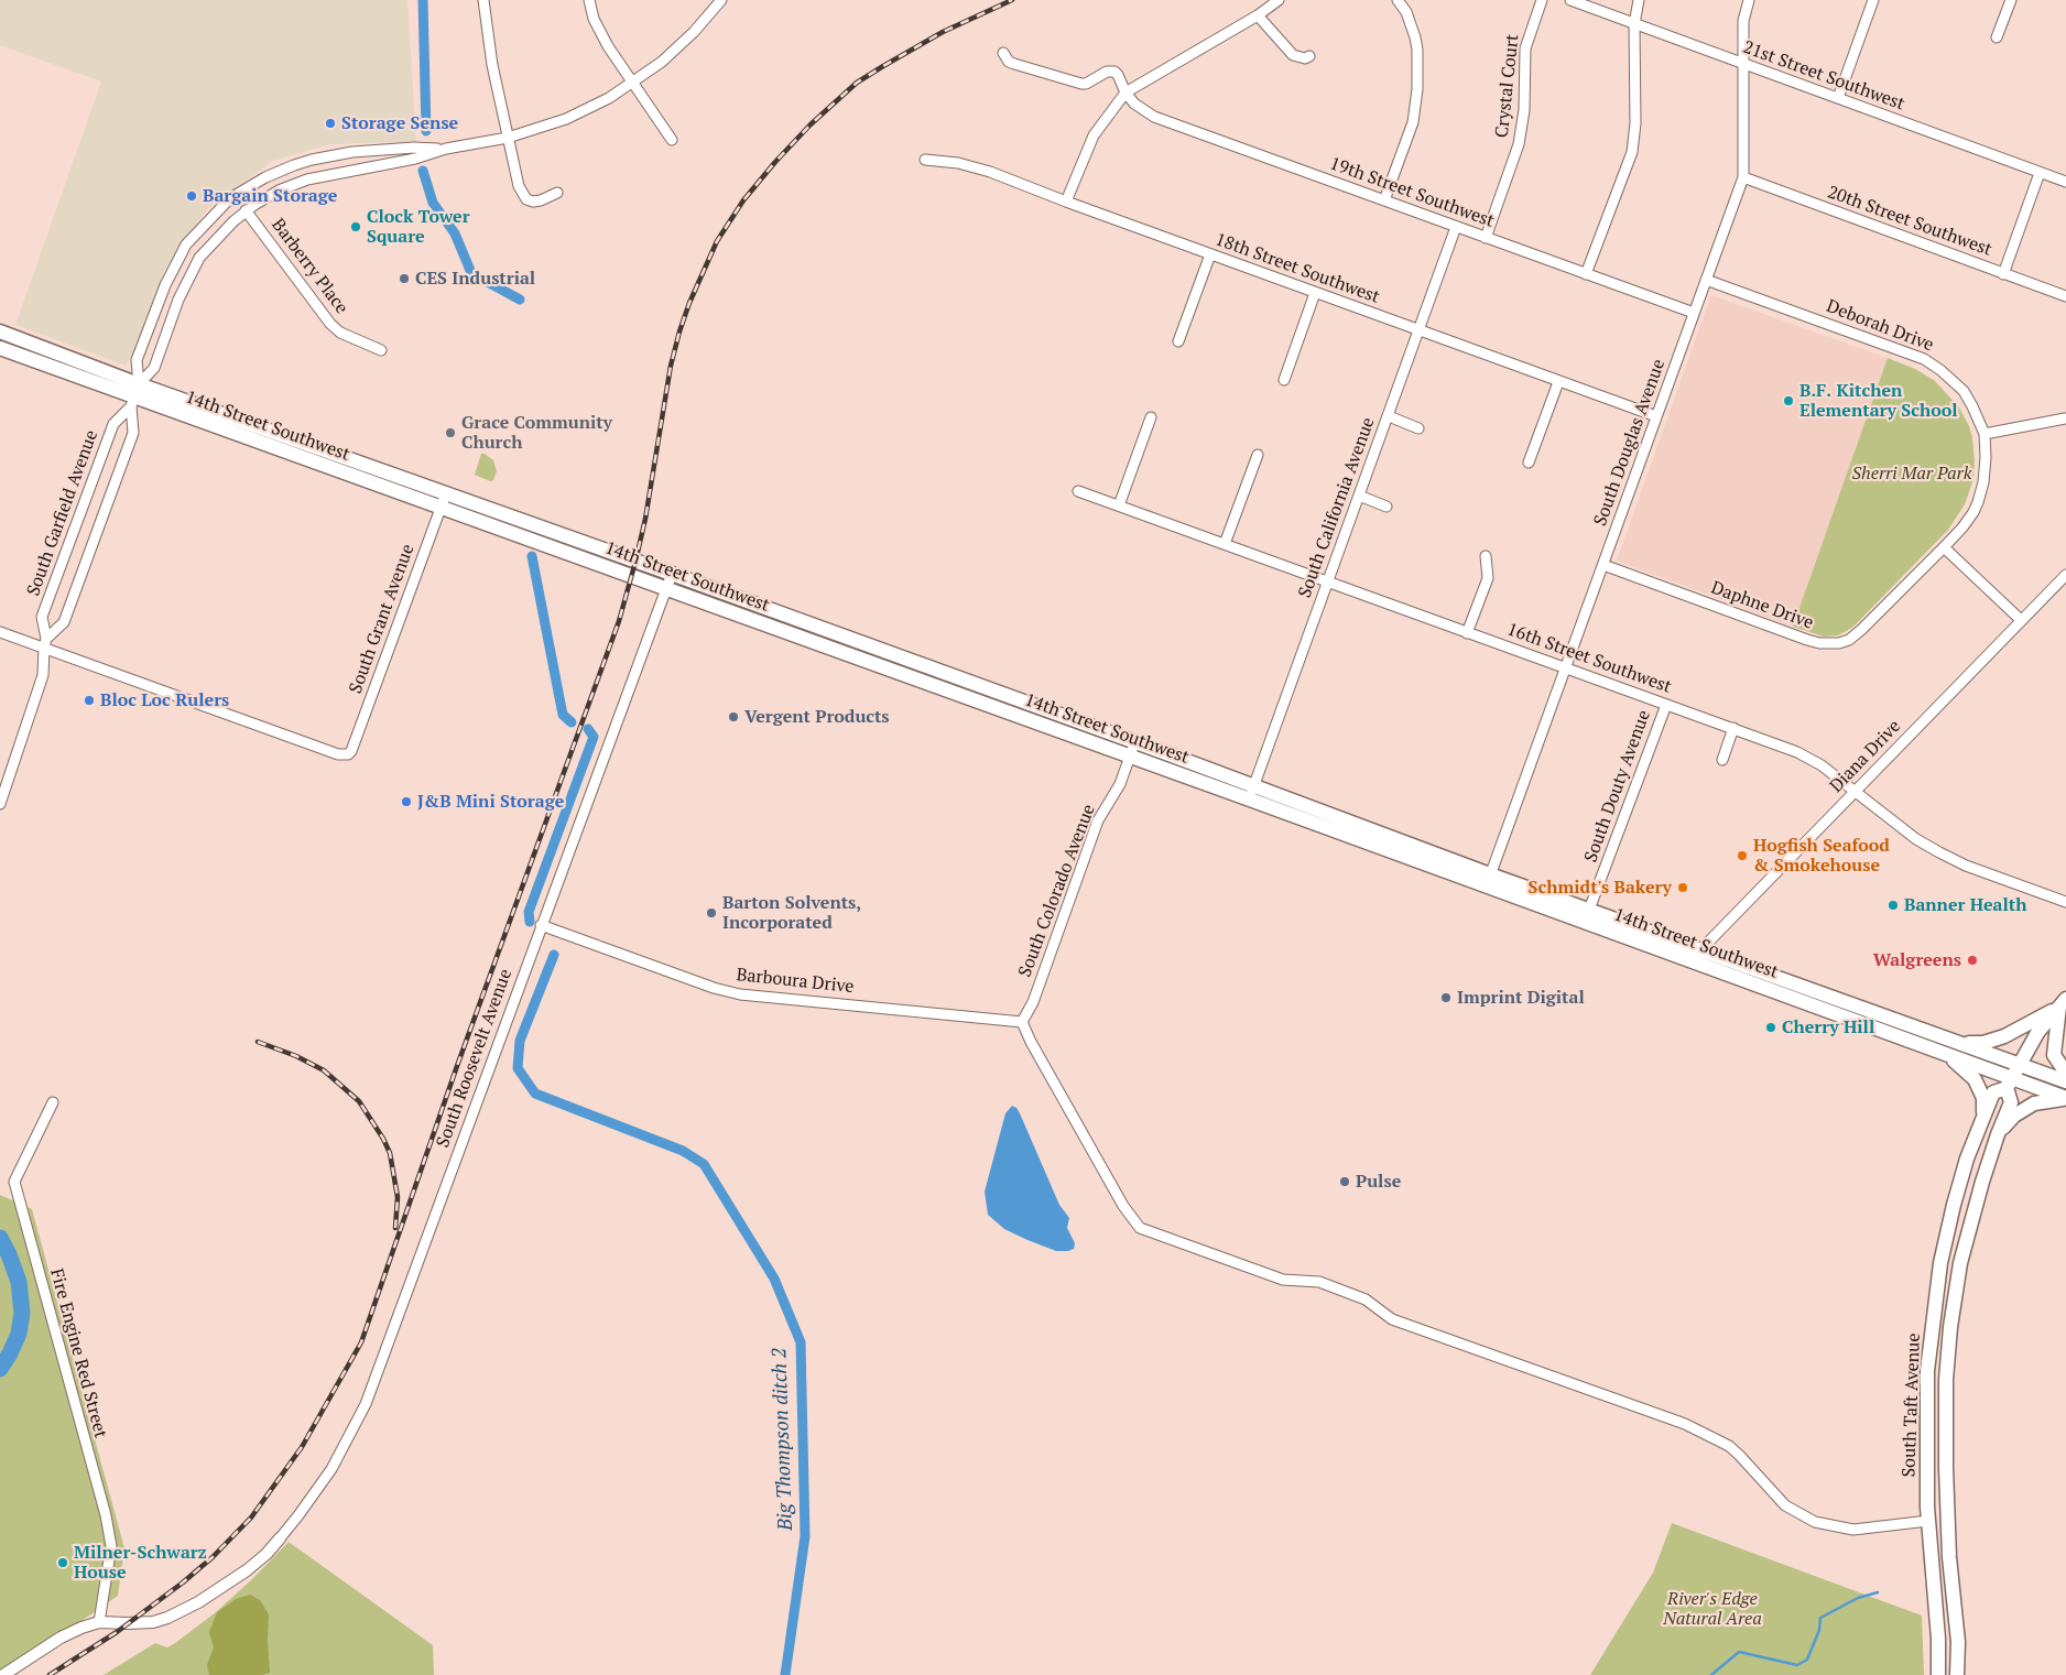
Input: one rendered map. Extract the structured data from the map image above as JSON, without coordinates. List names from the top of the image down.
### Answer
{
  "streets": {
    "main road": ["14th Street Southwest", "South Taft Avenue"],
    "street": [
      "21st Street Southwest",
      "Crystal Court",
      "19th Street Southwest",
      "20th Street Southwest",
      "Barberry Place",
      "18th Street Southwest",
      "Deborah Drive",
      "South Douglas Avenue",
      "South California Avenue",
      "South Garfield Avenue",
      "Daphne Drive",
      "South Grant Avenue",
      "16th Street Southwest",
      "Diana Drive",
      "South Douty Avenue",
      "South Colorado Avenue",
      "Barboura Drive",
      "South Roosevelt Avenue",
      "Fire Engine Red Street"
    ]
  },
  "crossings": [
    ["21st Street Southwest", "South Douglas Avenue"],
    ["Crystal Court", "19th Street Southwest"],
    ["19th Street Southwest", "South Douglas Avenue"],
    ["19th Street Southwest", "South California Avenue"],
    ["20th Street Southwest", "South Douglas Avenue"],
    ["Barberry Place", "South Garfield Avenue"],
    ["18th Street Southwest", "South Douglas Avenue"],
    ["18th Street Southwest", "South California Avenue"],
    ["Deborah Drive", "South Douglas Avenue"],
    ["Deborah Drive", "Daphne Drive"],
    ["14th Street Southwest", "South Douglas Avenue"],
    ["14th Street Southwest", "South California Avenue"],
    ["14th Street Southwest", "South Garfield Avenue"],
    ["14th Street Southwest", "South Grant Avenue"],
    ["14th Street Southwest", "Diana Drive"],
    ["14th Street Southwest", "South Douty Avenue"],
    ["14th Street Southwest", "South Colorado Avenue"],
    ["14th Street Southwest", "South Roosevelt Avenue"],
    ["14th Street Southwest", "South Taft Avenue"],
    ["South Douglas Avenue", "Daphne Drive"],
    ["South Douglas Avenue", "16th Street Southwest"],
    ["South California Avenue", "16th Street Southwest"],
    ["South Garfield Avenue", "South Grant Avenue"],
    ["16th Street Southwest", "Diana Drive"],
    ["16th Street Southwest", "South Douty Avenue"],
    ["South Colorado Avenue", "Barboura Drive"],
    ["Barboura Drive", "South Roosevelt Avenue"]
  ],
  "water": ["Big Thompson ditch 2"],
  "parks": ["Sherri Mar Park", "River's Edge Natural Area"],
  "places": [
    "Storage Sense",
    "Bargain Storage",
    "Clock Tower Square",
    "CES Industrial",
    "B.F. Kitchen Elementary School",
    "Grace Community Church",
    "Bloc Loc Rulers",
    "Vergent Products",
    "J&B Mini Storage",
    "Hogfish Seafood & Smokehouse",
    "Schmidt's Bakery",
    "Banner Health",
    "Barton Solvents, Incorporated",
    "Walgreens",
    "Imprint Digital",
    "Cherry Hill",
    "Pulse",
    "Milner-Schwarz House"
  ]
}
